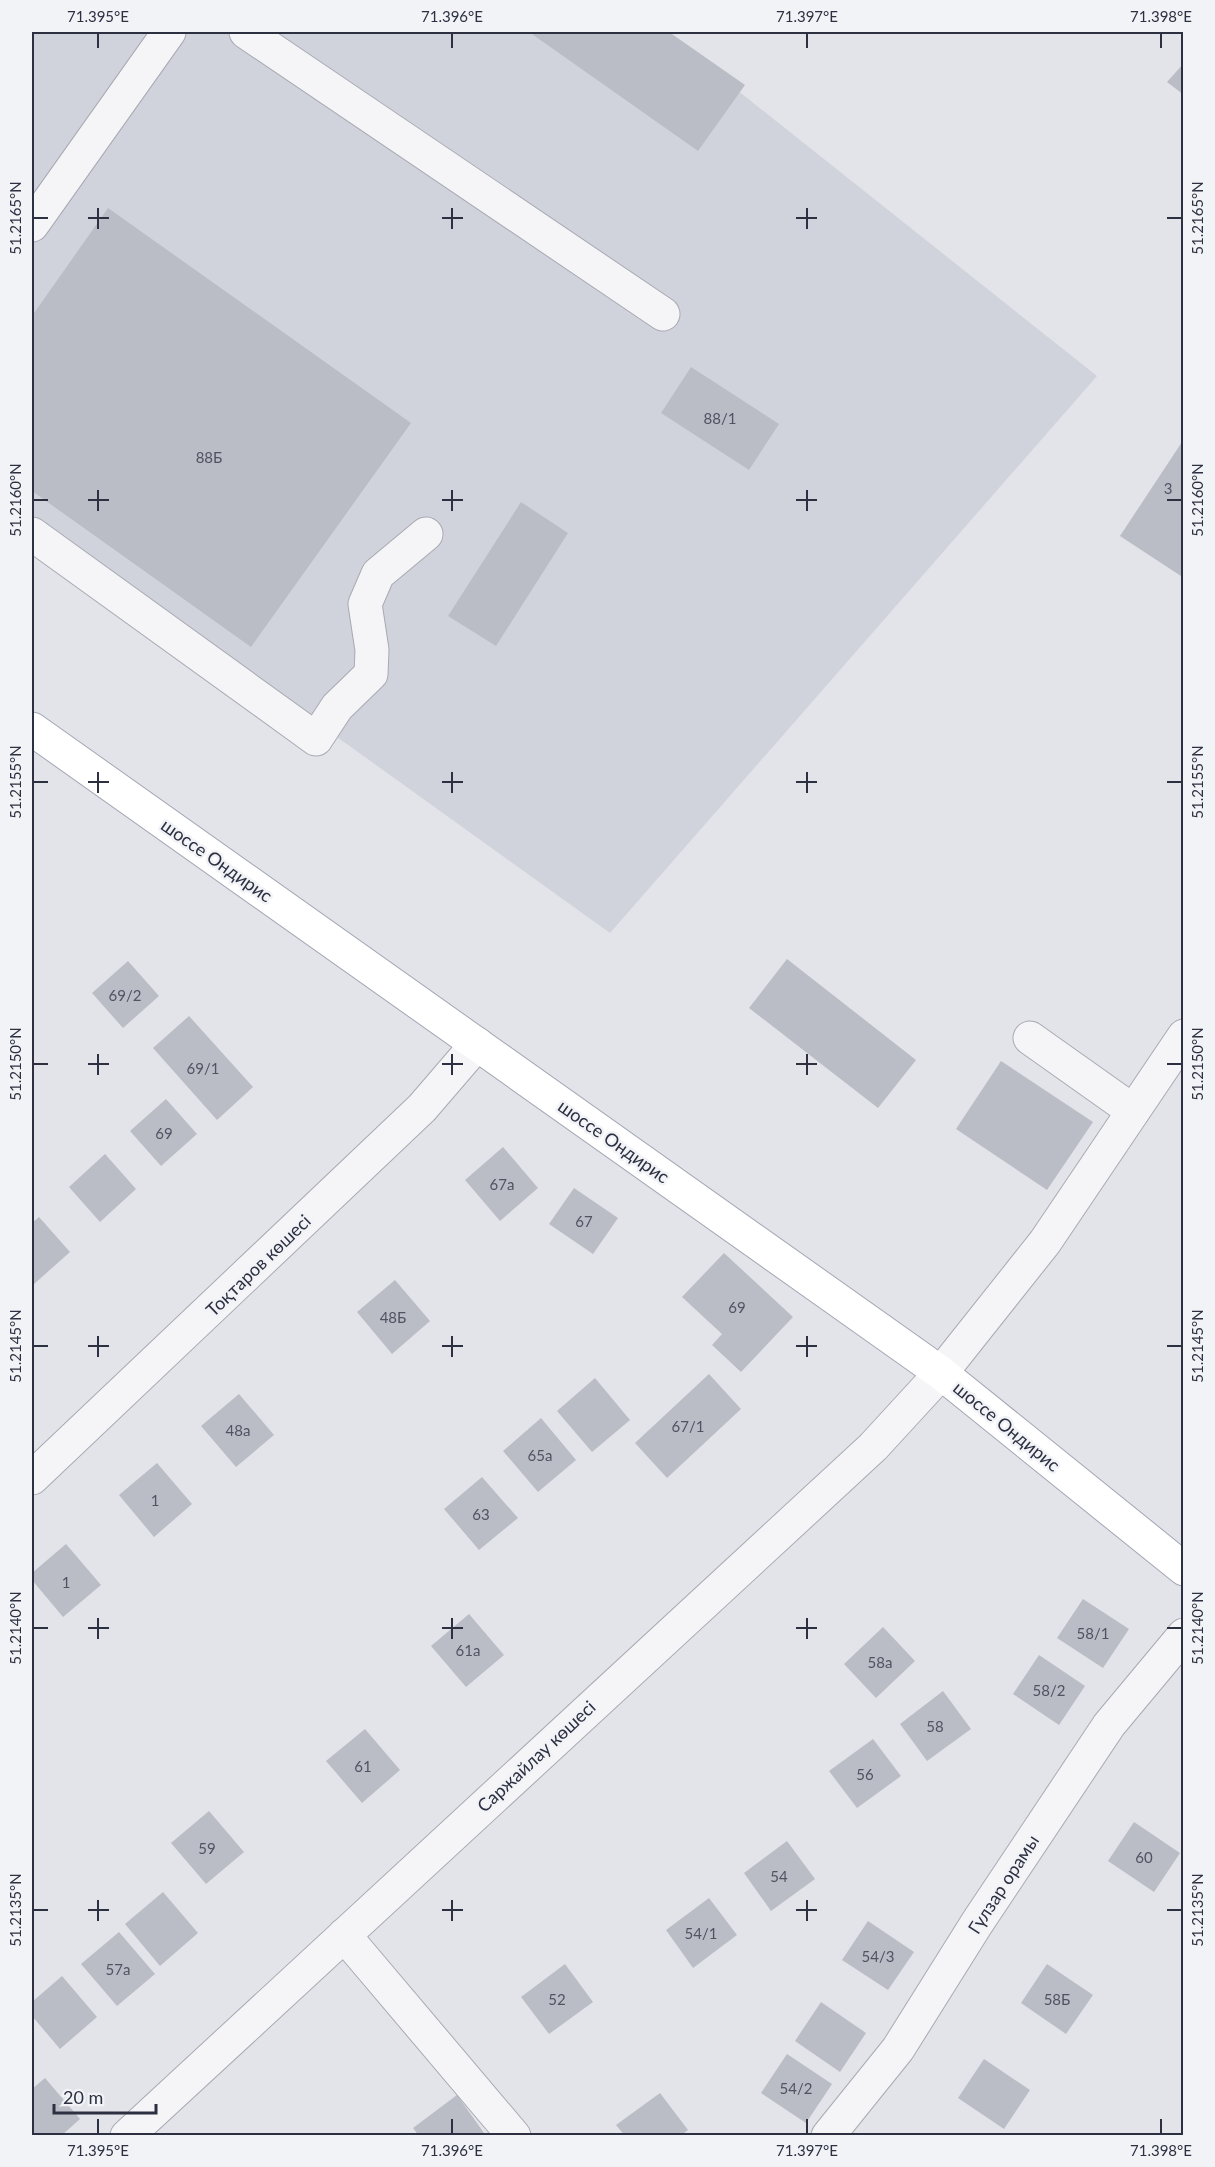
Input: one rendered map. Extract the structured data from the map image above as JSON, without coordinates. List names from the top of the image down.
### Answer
{
  "streets": {
    "main road": ["шоссе Ондирис"],
    "street": ["Тоқтаров көшесі", "Саржайлау көшесі", "Гүлзар орамы"]
  },
  "crossings": [
    ["шоссе Ондирис", "Тоқтаров көшесі"],
    ["шоссе Ондирис", "Саржайлау көшесі"]
  ],
  "house_numbers": [
    "88/1",
    "88Б",
    "3",
    "69/2",
    "69/1",
    "69",
    "67а",
    "67",
    "69",
    "48Б",
    "67/1",
    "48а",
    "65а",
    "1",
    "63",
    "1",
    "58/1",
    "61а",
    "58а",
    "58/2",
    "58",
    "61",
    "56",
    "59",
    "60",
    "54",
    "54/1",
    "54/3",
    "57а",
    "52",
    "58Б",
    "54/2"
  ],
  "scale_bar": "20 m",
  "coordinates": [
    "71.395°E",
    "71.396°E",
    "71.397°E",
    "71.398°E",
    "51.2165°N",
    "51.2160°N",
    "51.2155°N",
    "51.2150°N",
    "51.2145°N",
    "51.2140°N",
    "51.2135°N"
  ]
}
